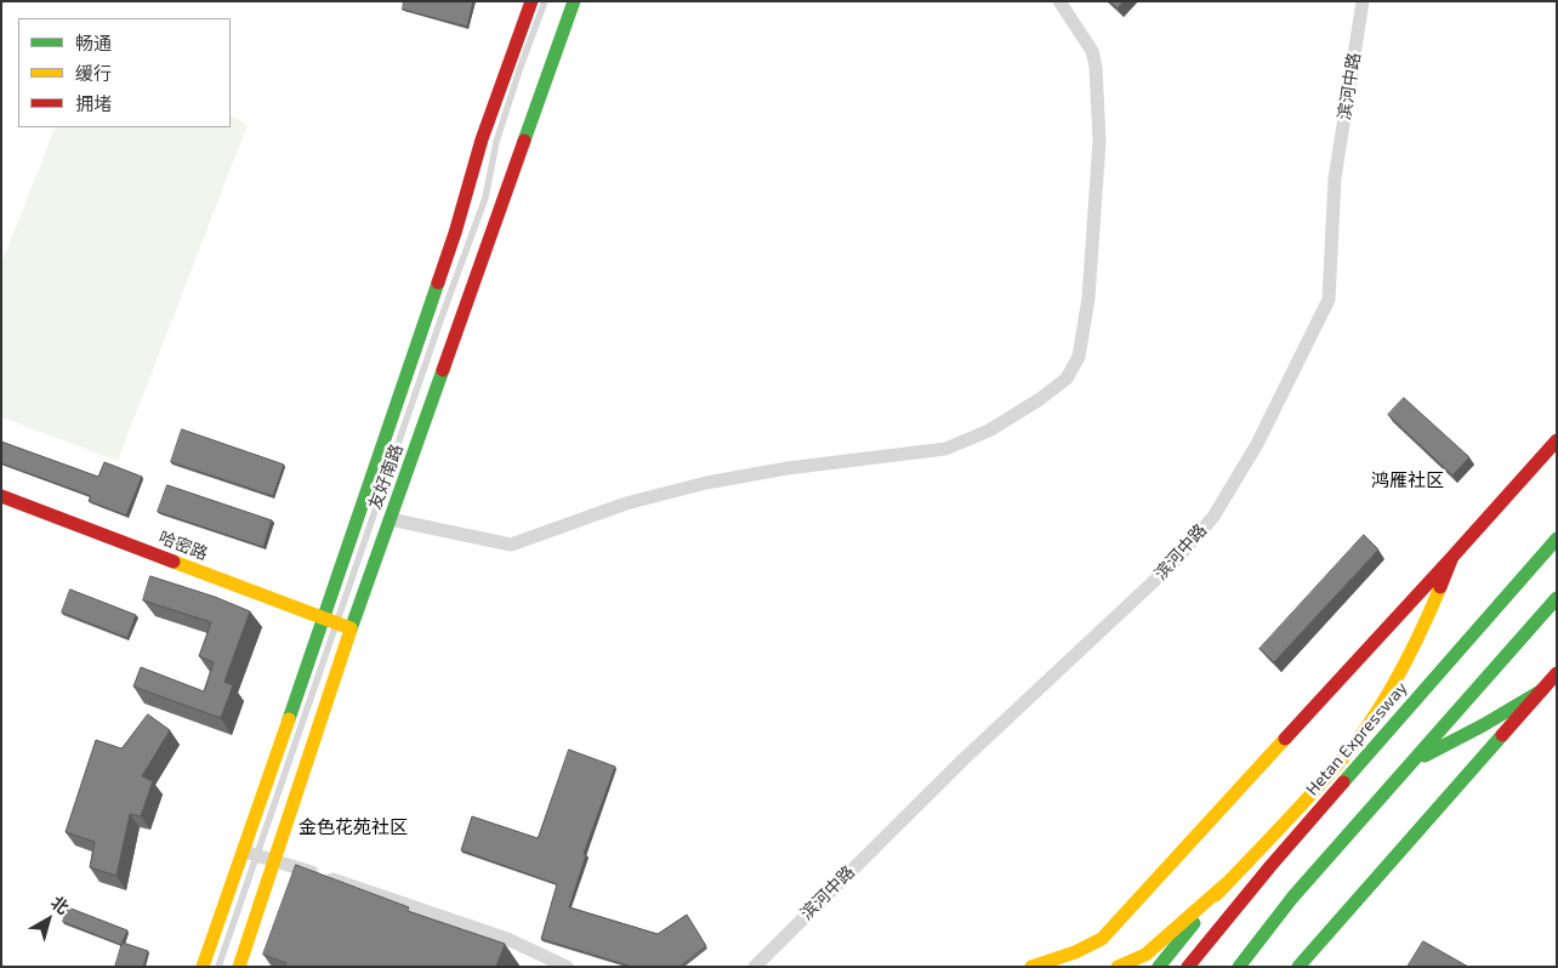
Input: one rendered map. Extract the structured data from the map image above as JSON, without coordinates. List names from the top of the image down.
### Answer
{
  "streets": {
    "main road": ["友好南路", "哈密路", "Hetan Expressway"],
    "street": ["滨河中路"]
  },
  "crossings": [
    ["友好南路", "哈密路"]
  ],
  "districts": ["鸿雁社区", "金色花苑社区"],
  "legend": ["畅通", "缓行", "拥堵"],
  "north": "top right"
}
